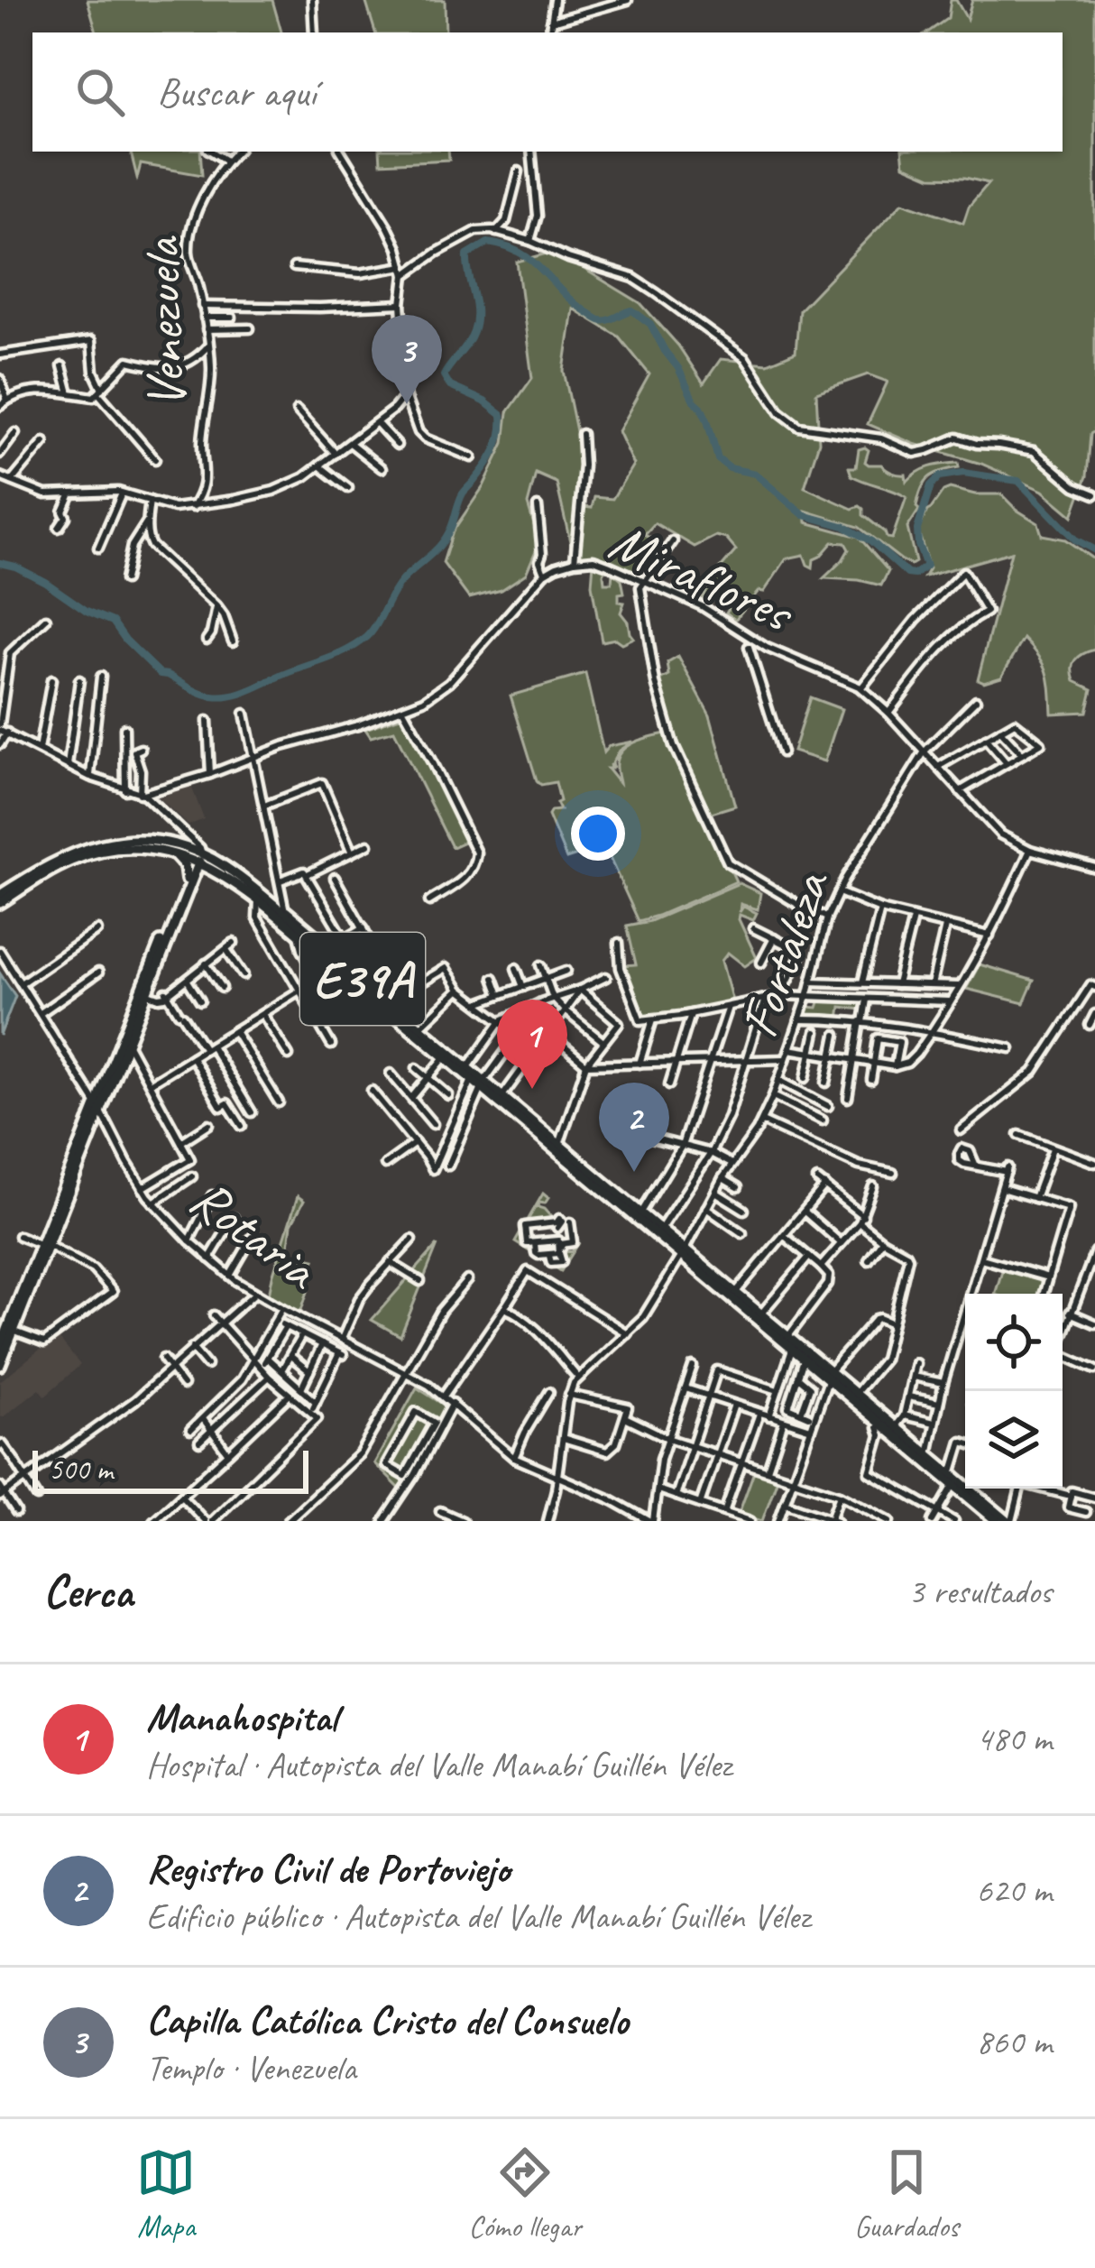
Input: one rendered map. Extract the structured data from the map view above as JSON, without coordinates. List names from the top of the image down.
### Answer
{
  "streets": {
    "main road": ["E39A"],
    "street": [
      "Venezuela",
      "Miraflores",
      "Fortaleza",
      "Rotaria"
    ]
  },
  "crossings": [
    ["Miraflores", "Fortaleza"],
    ["Fortaleza", "E39A"]
  ],
  "scale_bar": "500 m",
  "page": {
    "search": "Buscar aquí",
    "pins": ["3", "1", "2"],
    "scale": "500 m",
    "heading": ["Cerca", "3 resultados"],
    "list": [
      {
        "mark": "1",
        "name": "Manahospital",
        "note": "Hospital · Autopista del Valle Manabí Guillén Vélez",
        "value": "480 m"
      },
      {
        "mark": "2",
        "name": "Registro Civil de Portoviejo",
        "note": "Edificio público · Autopista del Valle Manabí Guillén Vélez",
        "value": "620 m"
      },
      {
        "mark": "3",
        "name": "Capilla Católica Cristo del Consuelo",
        "note": "Templo · Venezuela",
        "value": "860 m"
      }
    ],
    "nav": ["Mapa", "Cómo llegar", "Guardados"]
  }
}
